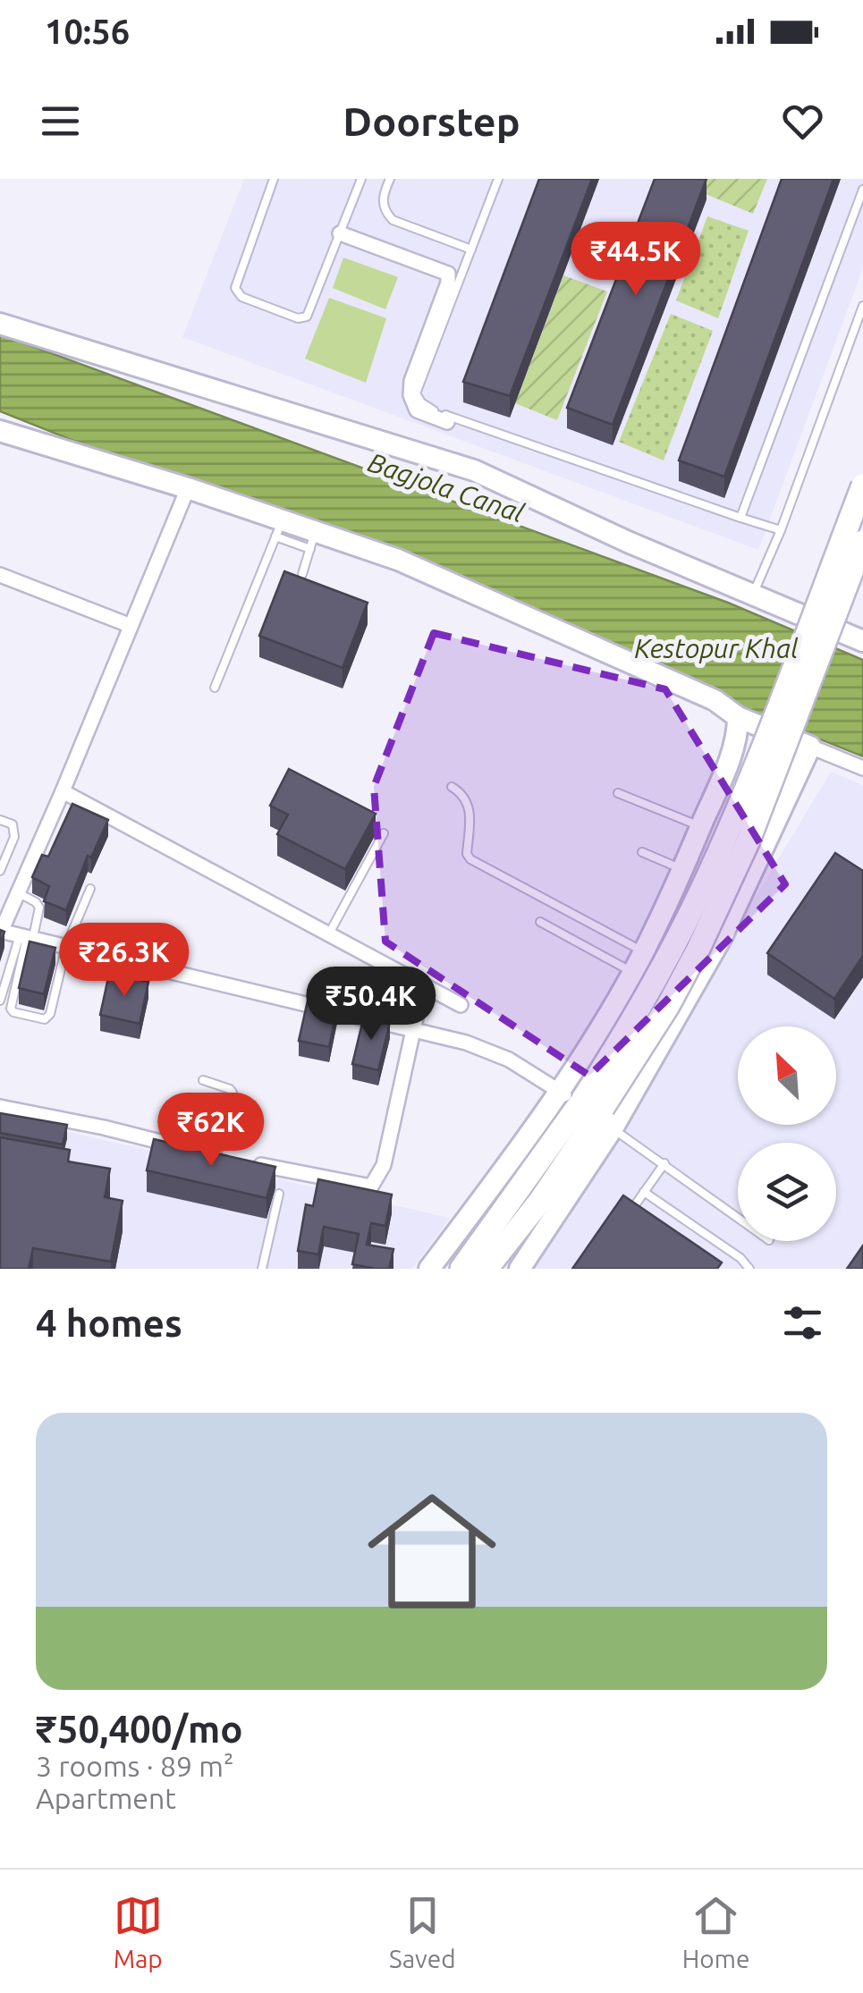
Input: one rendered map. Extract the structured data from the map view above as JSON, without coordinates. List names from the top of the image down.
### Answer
{
  "water": ["Bagjola Canal", "Kestopur Khal"],
  "north": "top left",
  "page": {
    "status": "10:56",
    "header": "Doorstep",
    "price": [
      "₹44.5K",
      "₹26.3K",
      "₹50.4K",
      "₹62K"
    ],
    "heading": "4 homes",
    "list": [
      {
        "name": "₹50,400/mo",
        "note": "3 rooms · 89 m² · Apartment"
      }
    ],
    "tabs": ["Map", "Saved", "Home"]
  }
}
